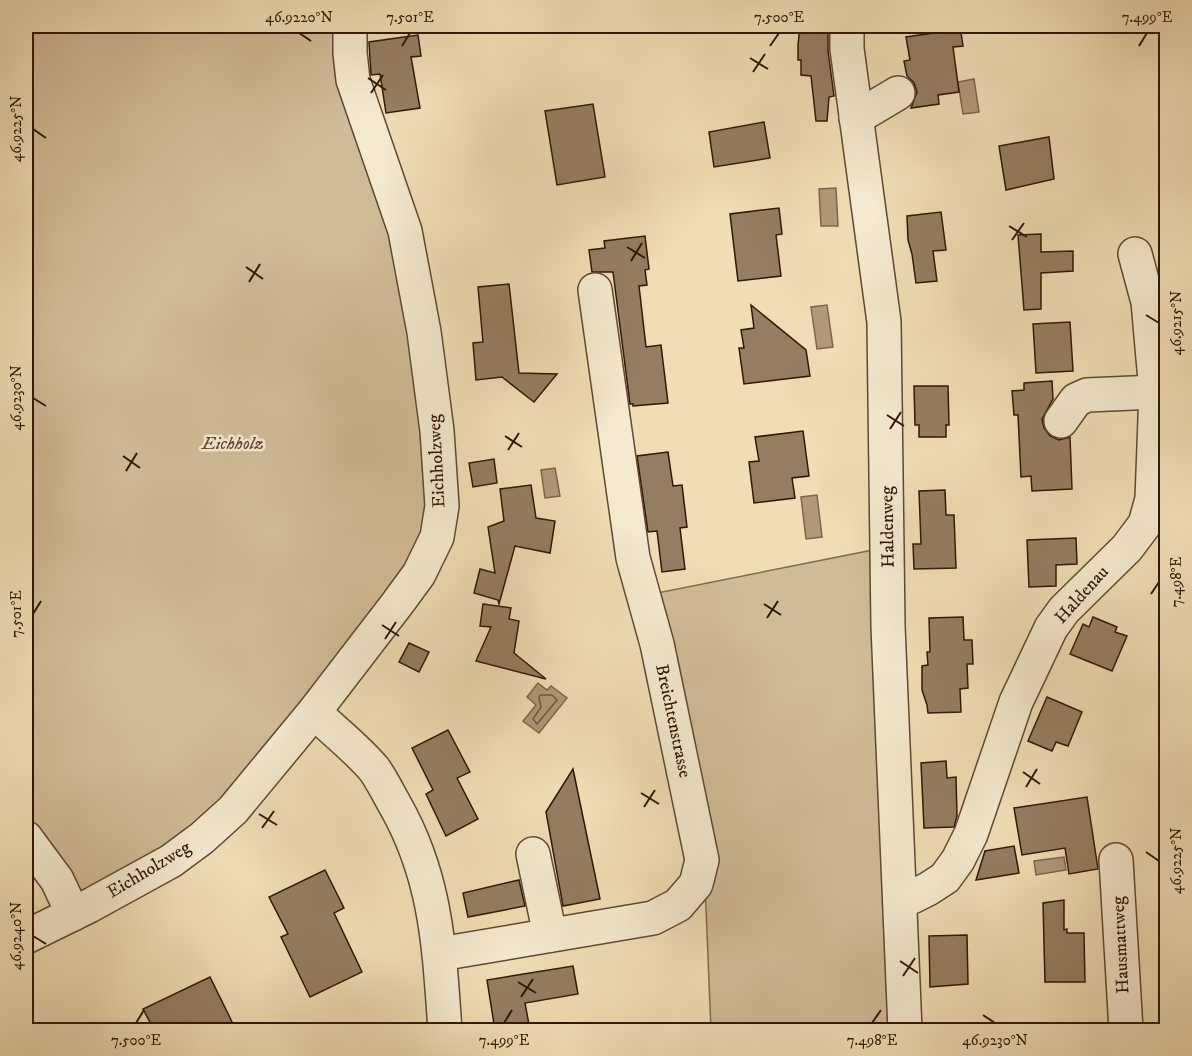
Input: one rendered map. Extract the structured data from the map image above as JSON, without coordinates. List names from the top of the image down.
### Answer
{
  "streets": {
    "street": [
      "Eichholzweg",
      "Haldenweg",
      "Haldenau",
      "Breichtenstrasse",
      "Hausmattweg"
    ]
  },
  "crossings": [
    ["Haldenweg", "Haldenau"]
  ],
  "parks": ["Eichholz"],
  "coordinates": [
    "46.9220°N",
    "7.501°E",
    "7.500°E",
    "7.499°E",
    "46.9225°N",
    "46.9215°N",
    "46.9230°N",
    "7.498°E",
    "46.9240°N"
  ]
}
